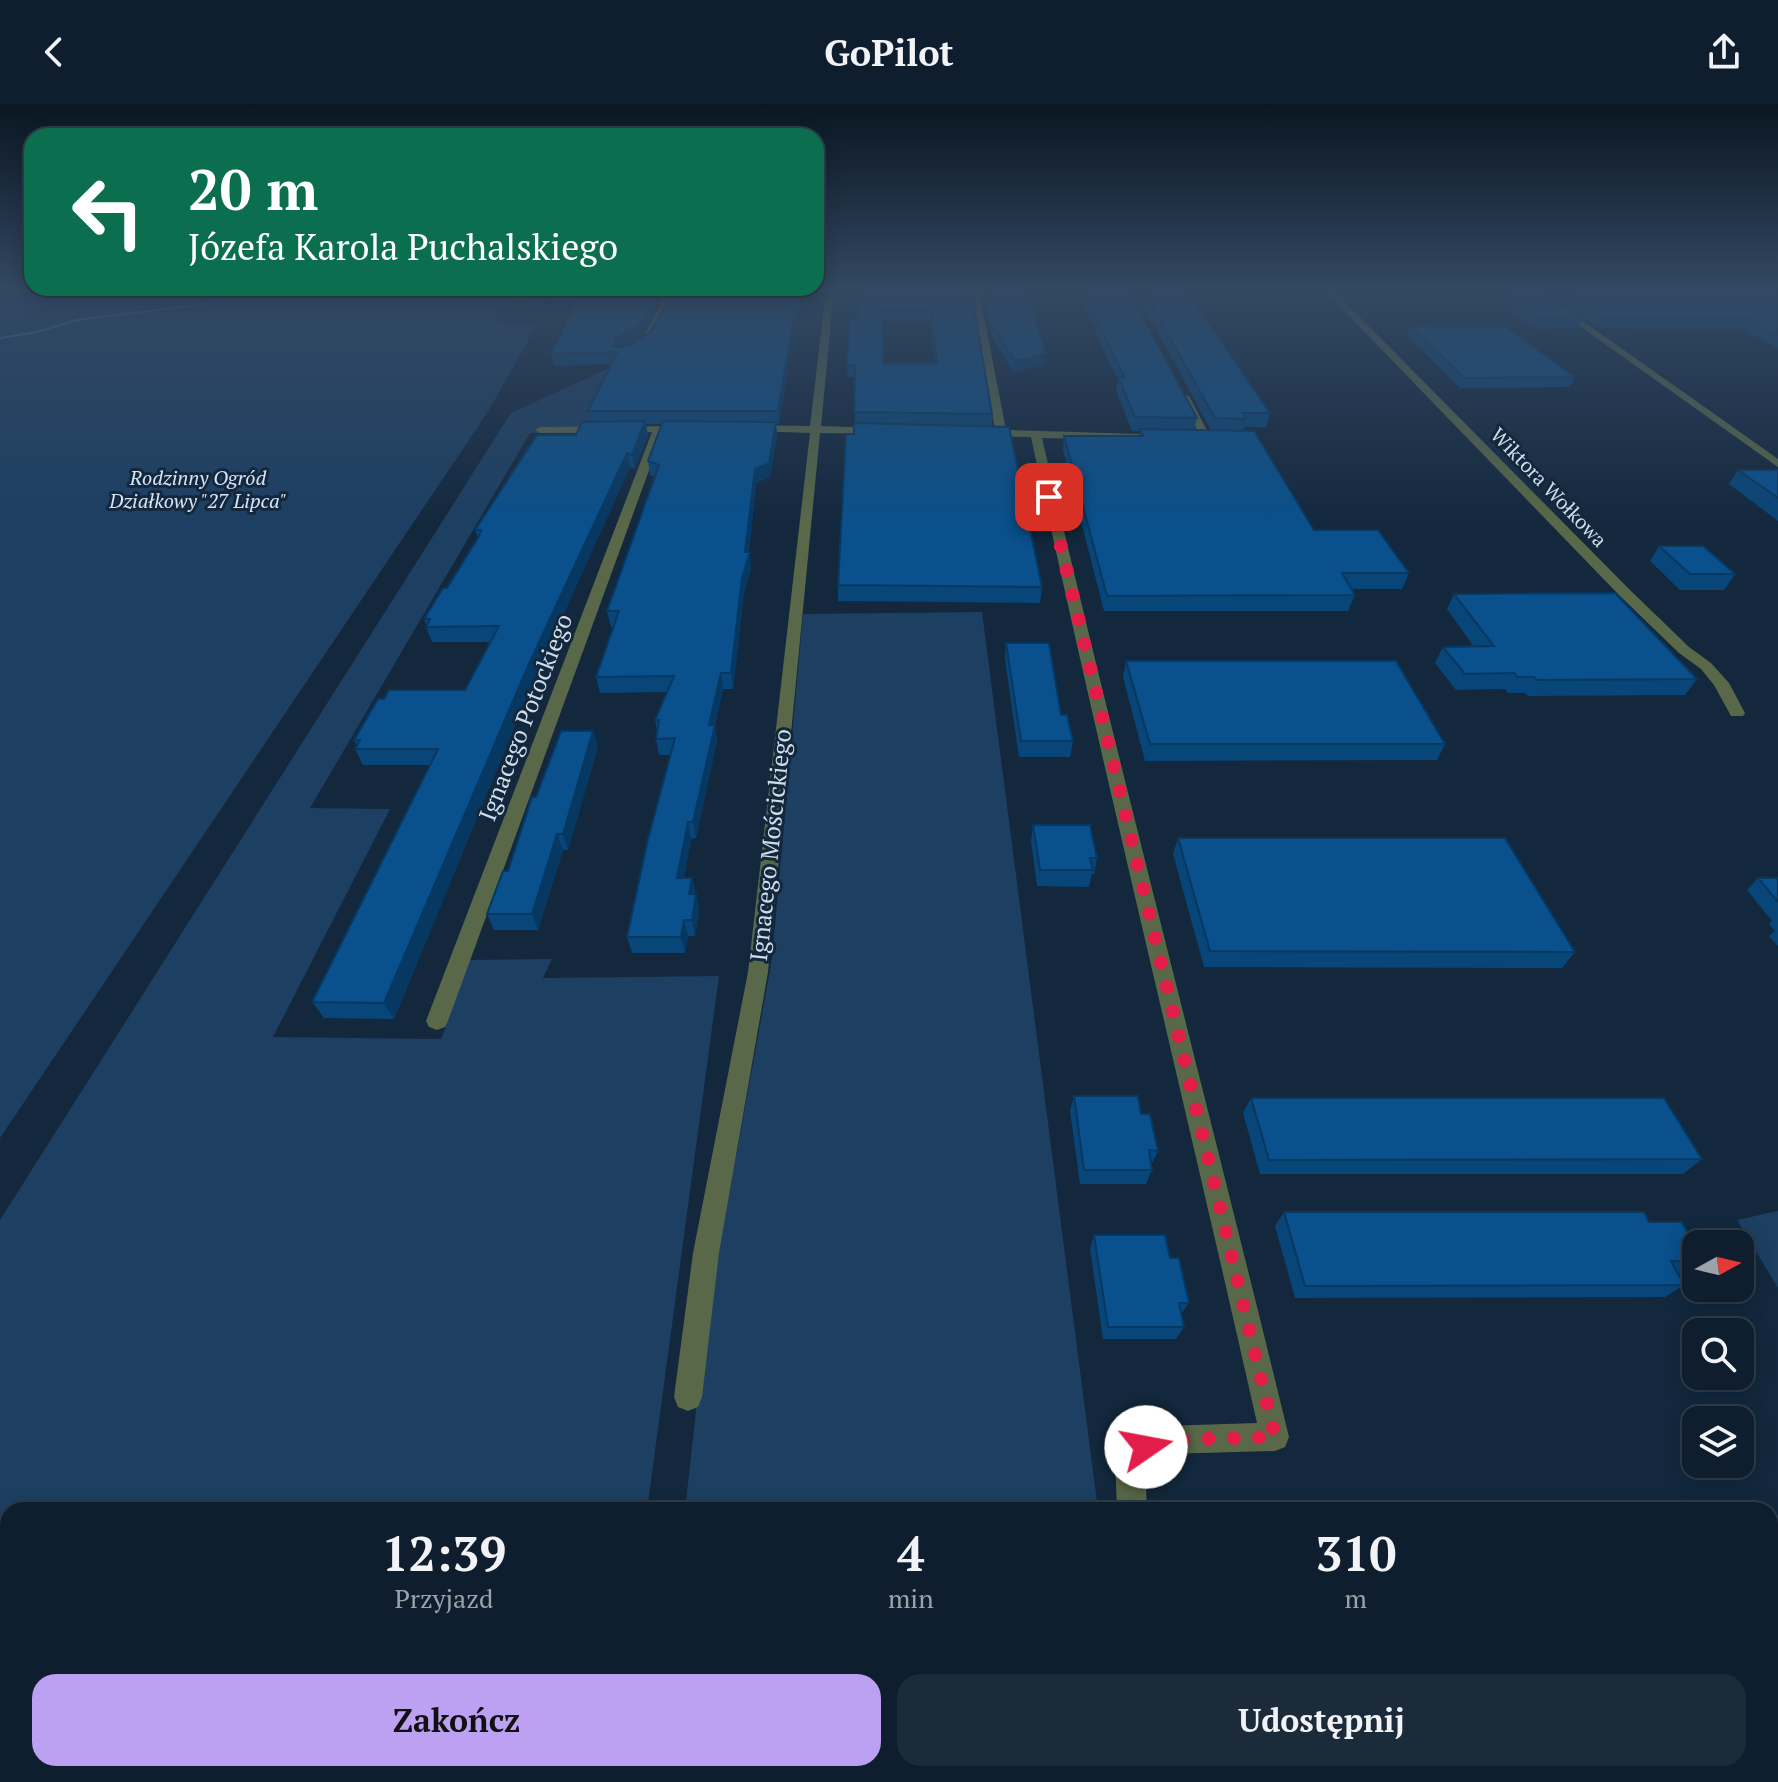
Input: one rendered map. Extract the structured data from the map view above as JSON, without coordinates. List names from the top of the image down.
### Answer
{
  "streets": {
    "street": ["Wiktora Wołkowa", "Ignacego Potockiego", "Ignacego Mościckiego"]
  },
  "parks": ["Rodzinny Ogród Działkowy \"27 Lipca\""],
  "north": "right",
  "page": {
    "header": "GoPilot",
    "turn": ["20 m", "Józefa Karola Puchalskiego"],
    "eta": [
      "12:39",
      "Przyjazd",
      "4",
      "min",
      "310",
      "m"
    ],
    "buttons": ["Zakończ", "Udostępnij"]
  }
}
